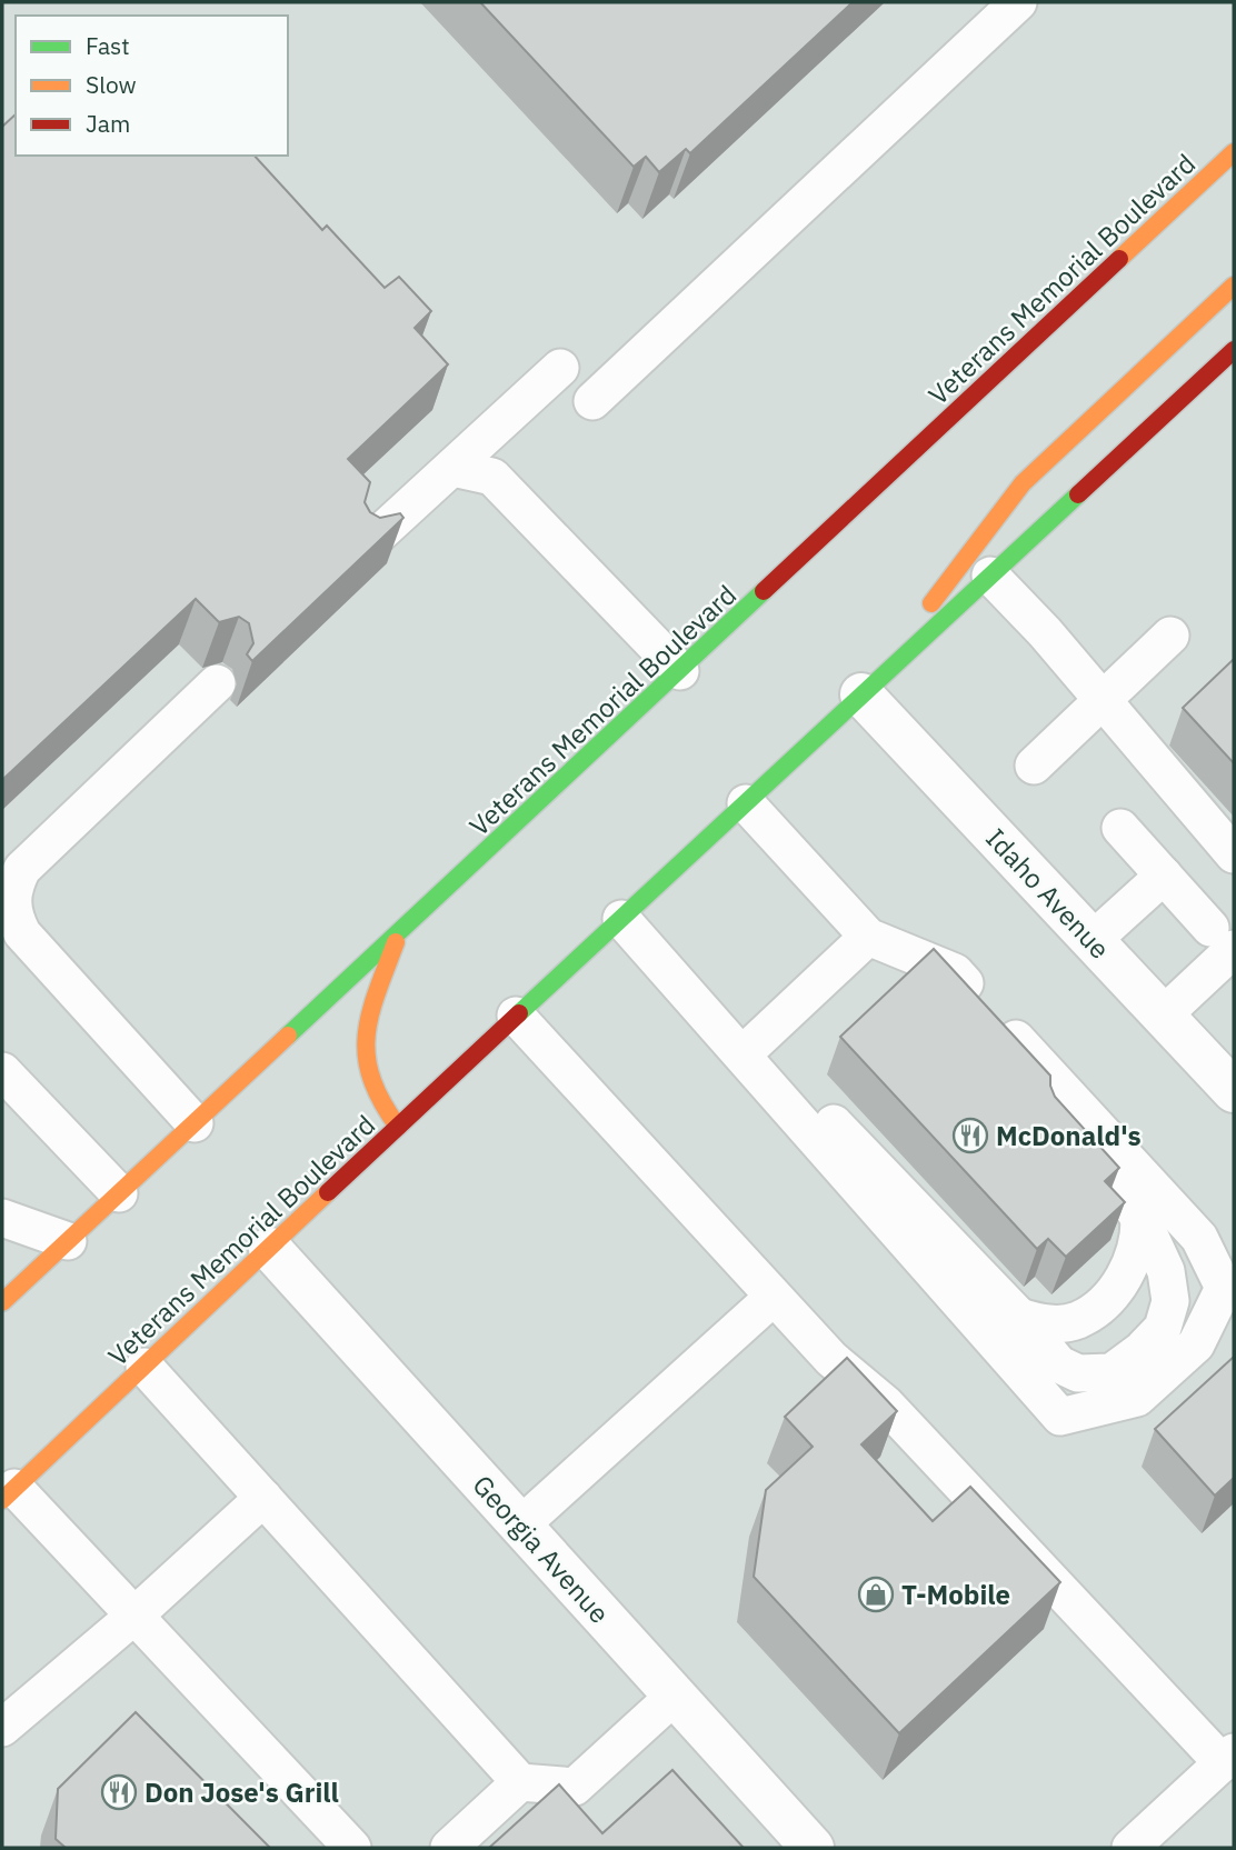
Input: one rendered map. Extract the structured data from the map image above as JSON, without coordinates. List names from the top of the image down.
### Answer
{
  "streets": {
    "main road": ["Veterans Memorial Boulevard"],
    "street": ["Idaho Avenue", "Georgia Avenue"]
  },
  "crossings": [
    ["Veterans Memorial Boulevard", "Idaho Avenue"],
    ["Veterans Memorial Boulevard", "Georgia Avenue"]
  ],
  "places": {
    "restaurant": ["McDonald's", "Don Jose's Grill"],
    "shop": ["T-Mobile"]
  },
  "legend": ["Fast", "Slow", "Jam"]
}
